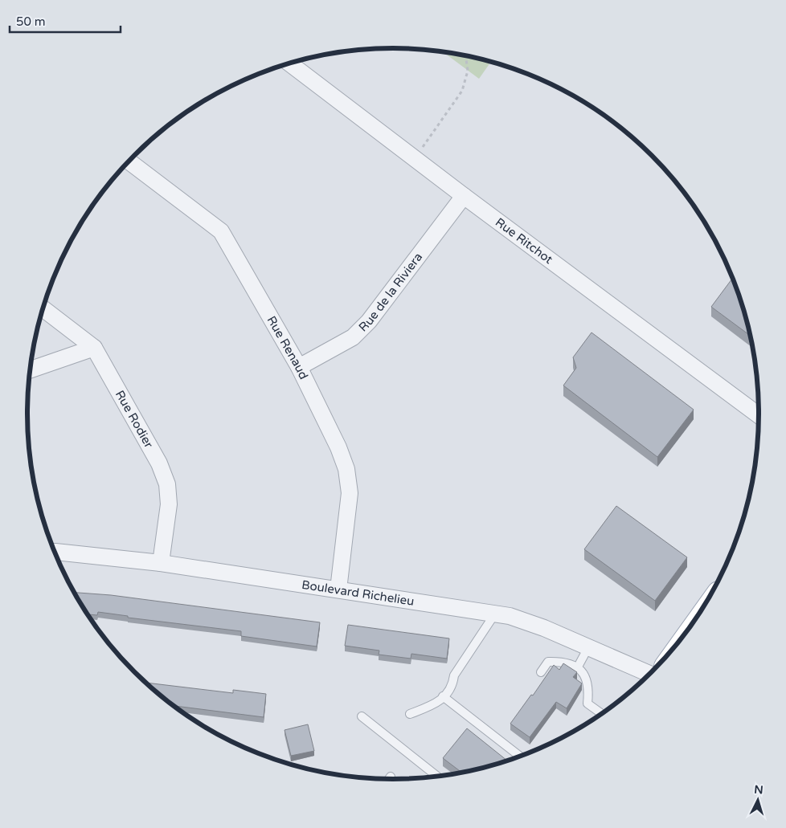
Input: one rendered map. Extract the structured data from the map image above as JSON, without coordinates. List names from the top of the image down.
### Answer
{
  "streets": {
    "street": [
      "Rue Ritchot",
      "Rue de la Riviera",
      "Rue Renaud",
      "Rue Rodier",
      "Boulevard Richelieu"
    ]
  },
  "crossings": [
    ["Rue Ritchot", "Rue de la Riviera"],
    ["Rue de la Riviera", "Rue Renaud"],
    ["Rue Renaud", "Boulevard Richelieu"],
    ["Rue Rodier", "Boulevard Richelieu"]
  ],
  "scale_bar": "50 m",
  "north": "top"
}
